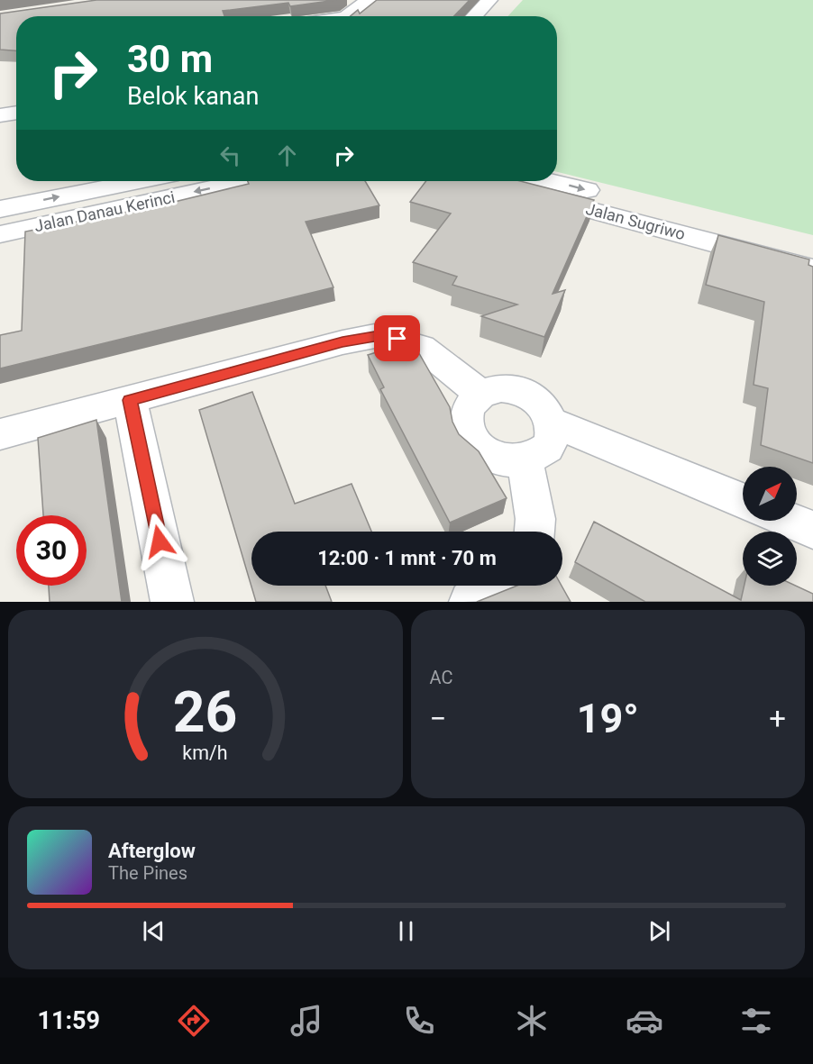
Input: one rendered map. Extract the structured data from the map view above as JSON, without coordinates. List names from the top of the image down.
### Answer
{
  "streets": {
    "street": ["Jalan Danau Kerinci", "Jalan Sugriwo"]
  },
  "north": "top right",
  "page": {
    "turn": ["30 m", "Belok kanan"],
    "limit": "30",
    "trip": "12:00 · 1 mnt · 70 m",
    "tile": "AC",
    "heat": ["−", "19°", "+"],
    "song": ["Afterglow", "The Pines"],
    "tabs": "11:59",
    "gauge": ["26", "km/h"]
  }
}
